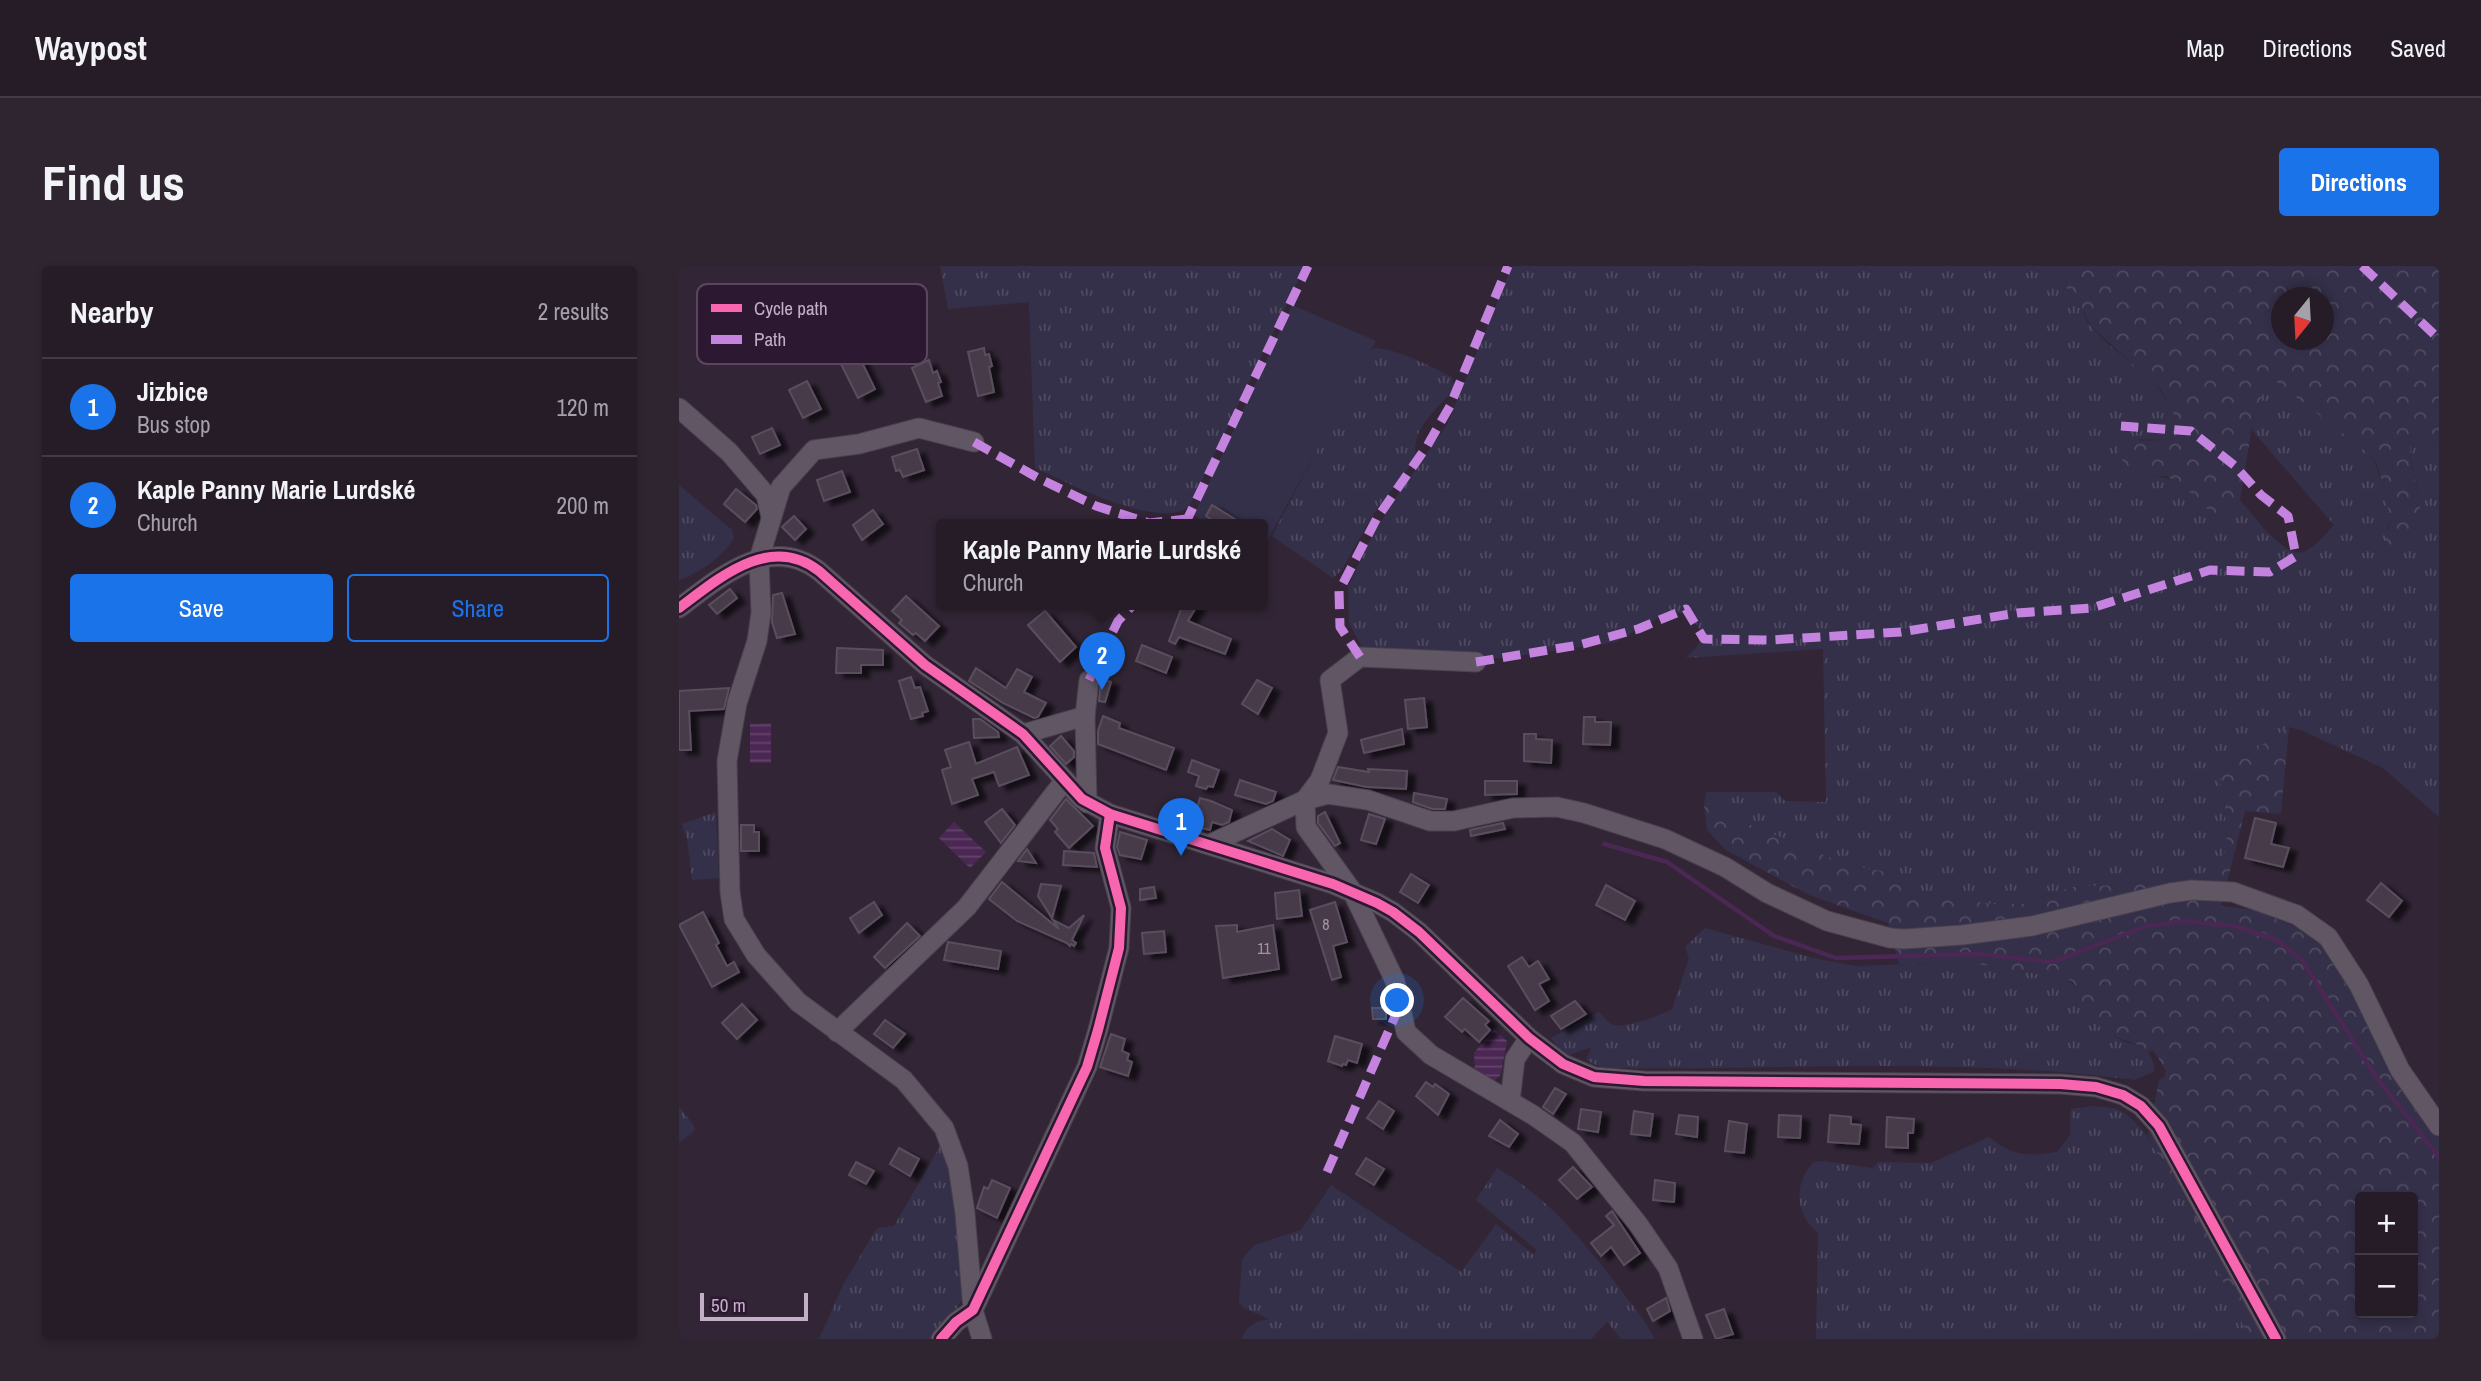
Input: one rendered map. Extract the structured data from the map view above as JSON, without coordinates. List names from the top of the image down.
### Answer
{
  "house_numbers": ["8", "11"],
  "legend": ["Cycle path", "Path"],
  "scale_bar": "50 m",
  "north": "bottom",
  "page": {
    "header": "Waypost",
    "nav": ["Map", "Directions", "Saved"],
    "buttons": [
      "Directions",
      ["Save", "Share"]
    ],
    "title": "Find us",
    "heading": ["Nearby", "2 results"],
    "list": [
      {
        "mark": "1",
        "name": "Jizbice",
        "note": "Bus stop",
        "value": "120 m"
      },
      {
        "mark": "2",
        "name": "Kaple Panny Marie Lurdské",
        "note": "Church",
        "value": "200 m"
      }
    ],
    "popup": ["Kaple Panny Marie Lurdské", "Church"],
    "pins": ["2", "1"],
    "map_buttons": ["+", "−"],
    "scale": "50 m"
  }
}
